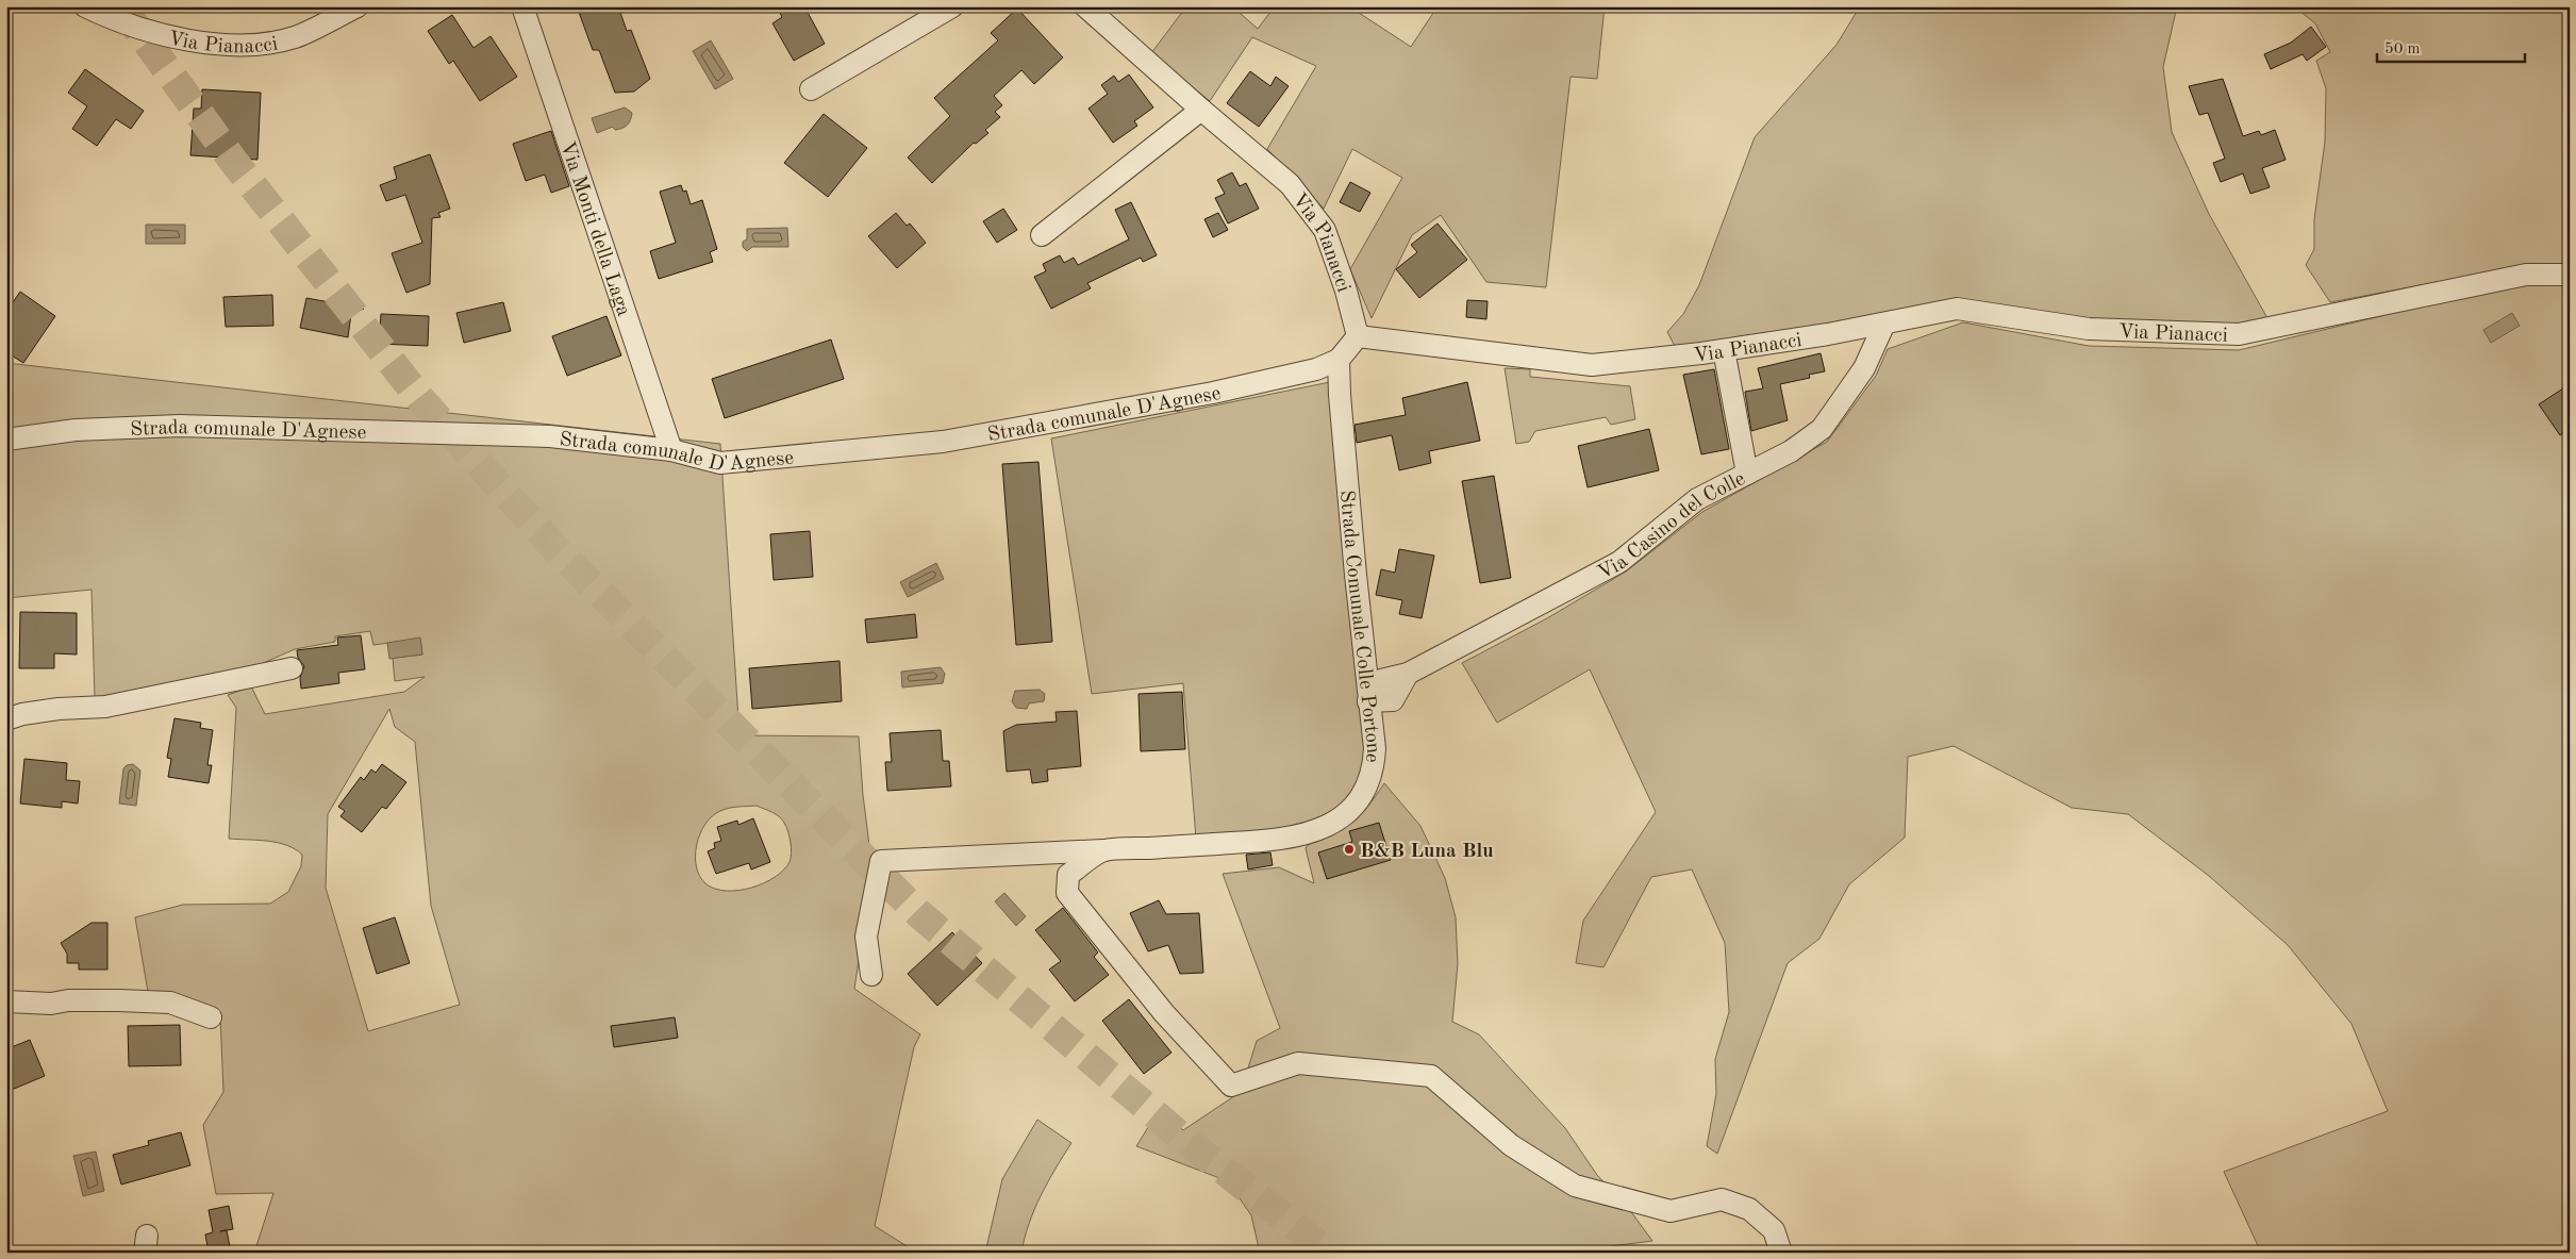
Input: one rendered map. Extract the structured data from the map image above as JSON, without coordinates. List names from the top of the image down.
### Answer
{
  "streets": {
    "street": [
      "Via Pianacci",
      "Via Monti della Laga",
      "Strada comunale D'Agnese",
      "Via Casino del Colle",
      "Strada Comunale Colle Portone"
    ]
  },
  "crossings": [
    ["Via Pianacci", "Via Casino del Colle"],
    ["Via Monti della Laga", "Strada comunale D'Agnese"],
    ["Strada comunale D'Agnese", "Strada Comunale Colle Portone"],
    ["Via Casino del Colle", "Strada Comunale Colle Portone"]
  ],
  "places": ["B&B Luna Blu"],
  "scale_bar": "50 m"
}
